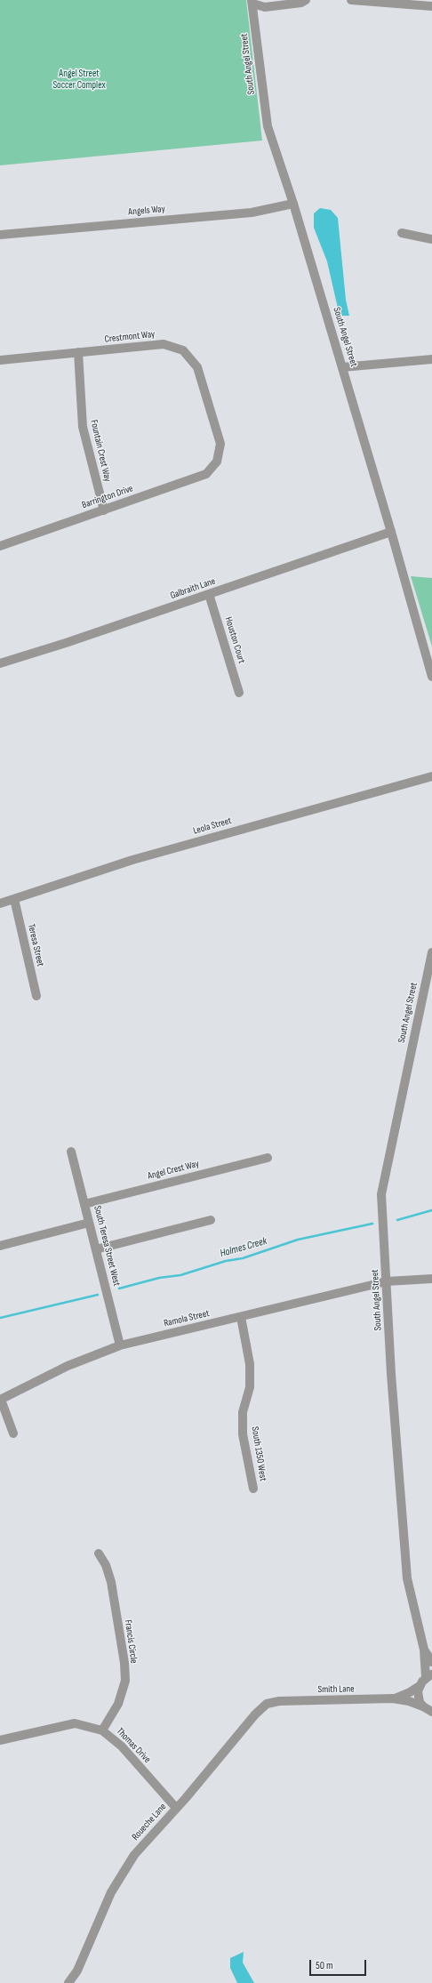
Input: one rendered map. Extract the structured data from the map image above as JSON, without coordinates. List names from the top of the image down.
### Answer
{
  "streets": {
    "street": [
      "South Angel Street",
      "Angels Way",
      "Crestmont Way",
      "Fountain Crest Way",
      "Barrington Drive",
      "Galbraith Lane",
      "Houston Court",
      "Leola Street",
      "Teresa Street",
      "Angel Crest Way",
      "South Teresa Street West",
      "Ramola Street",
      "South 1350 West",
      "Francis Circle",
      "Smith Lane",
      "Thomas Drive",
      "Roueche Lane"
    ]
  },
  "crossings": [
    ["South Angel Street", "Angels Way"],
    ["South Angel Street", "Galbraith Lane"],
    ["South Angel Street", "Ramola Street"],
    ["Crestmont Way", "Fountain Crest Way"],
    ["Crestmont Way", "Barrington Drive"],
    ["Fountain Crest Way", "Barrington Drive"],
    ["Galbraith Lane", "Houston Court"],
    ["Leola Street", "Teresa Street"],
    ["Angel Crest Way", "South Teresa Street West"],
    ["South Teresa Street West", "Ramola Street"],
    ["Ramola Street", "South 1350 West"],
    ["Francis Circle", "Thomas Drive"],
    ["Smith Lane", "Roueche Lane"],
    ["Thomas Drive", "Roueche Lane"]
  ],
  "water": ["Holmes Creek"],
  "parks": ["Angel Street Soccer Complex"],
  "scale_bar": "50 m"
}
